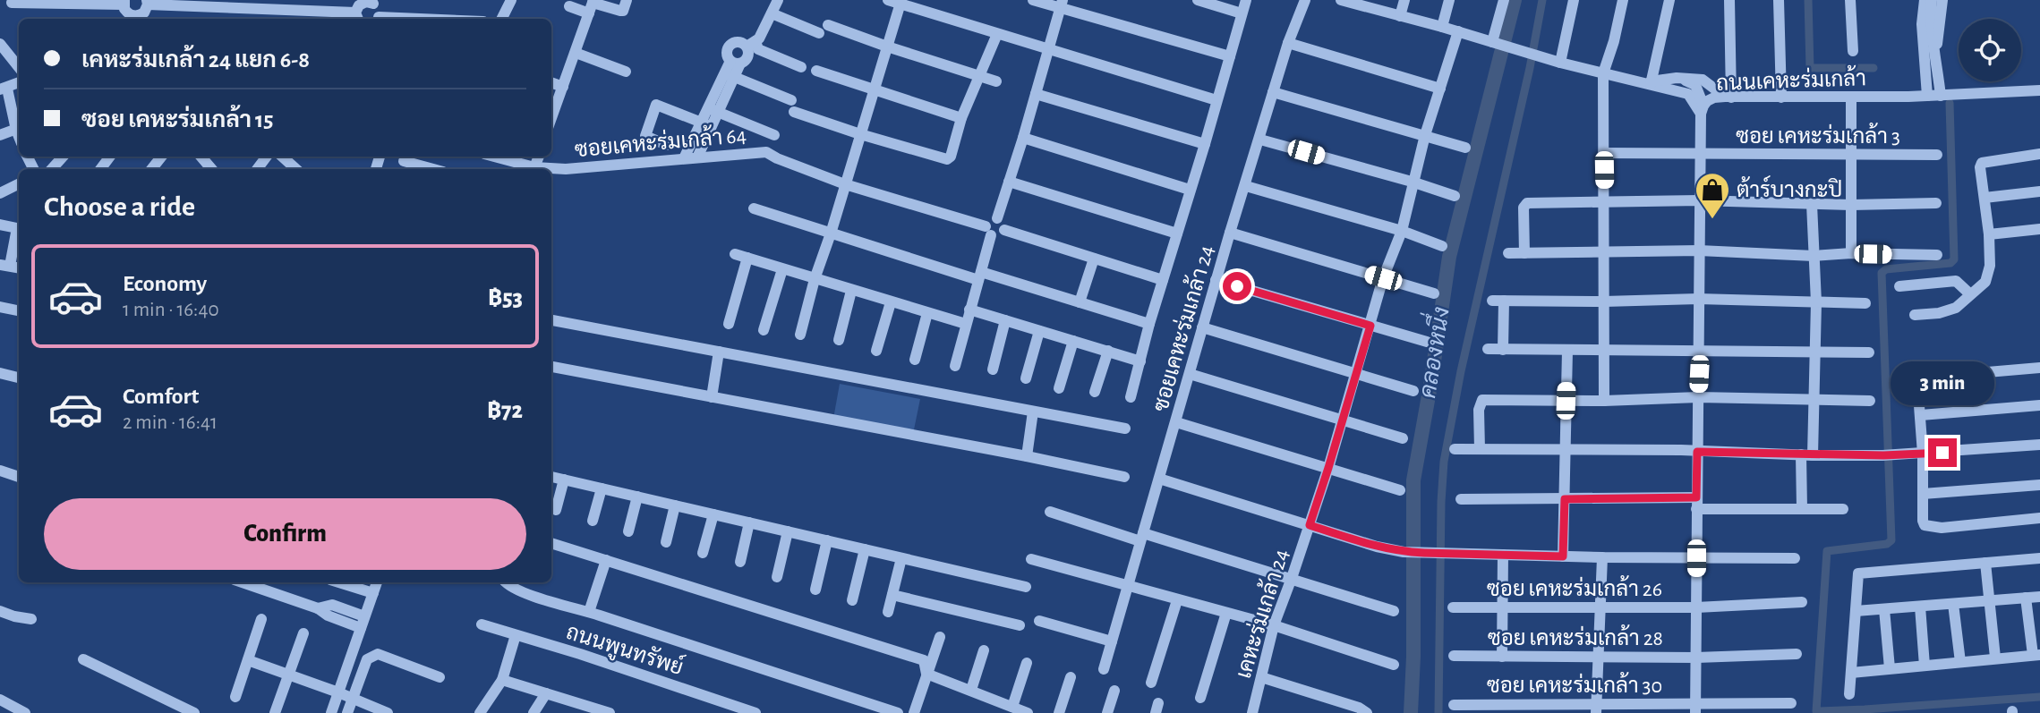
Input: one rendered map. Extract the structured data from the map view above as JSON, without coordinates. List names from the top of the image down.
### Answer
{
  "streets": {
    "street": [
      "ถนนเคหะร่มเกล้า",
      "ซอย เคหะร่มเกล้า 3",
      "ซอยเคหะร่มเกล้า 64",
      "ซอยเคหะร่มเกล้า 24",
      "ซอย เคหะร่มเกล้า 26",
      "เคหะร่มเกล้า 24",
      "ซอย เคหะร่มเกล้า 28",
      "ถนนพูนทรัพย์",
      "ซอย เคหะร่มเกล้า 30"
    ]
  },
  "crossings": [
    ["ถนนเคหะร่มเกล้า", "ซอย เคหะร่มเกล้า 3"],
    ["ถนนเคหะร่มเกล้า", "ซอย เคหะร่มเกล้า 26"],
    ["ถนนเคหะร่มเกล้า", "ซอย เคหะร่มเกล้า 28"],
    ["ถนนเคหะร่มเกล้า", "ซอย เคหะร่มเกล้า 30"]
  ],
  "water": ["คลองหนึ่ง"],
  "places": {
    "shop": ["ต้าร์บางกะปิ"]
  },
  "page": {
    "banner": ["เคหะร่มเกล้า 24 แยก 6-8", "ซอย เคหะร่มเกล้า 15"],
    "heading": "Choose a ride",
    "list": [
      {
        "name": "Economy",
        "note": "1 min · 16:40",
        "value": "฿53"
      },
      {
        "name": "Comfort",
        "note": "2 min · 16:41",
        "value": "฿72"
      }
    ],
    "bubble": "3 min",
    "buttons": "Confirm"
  }
}
